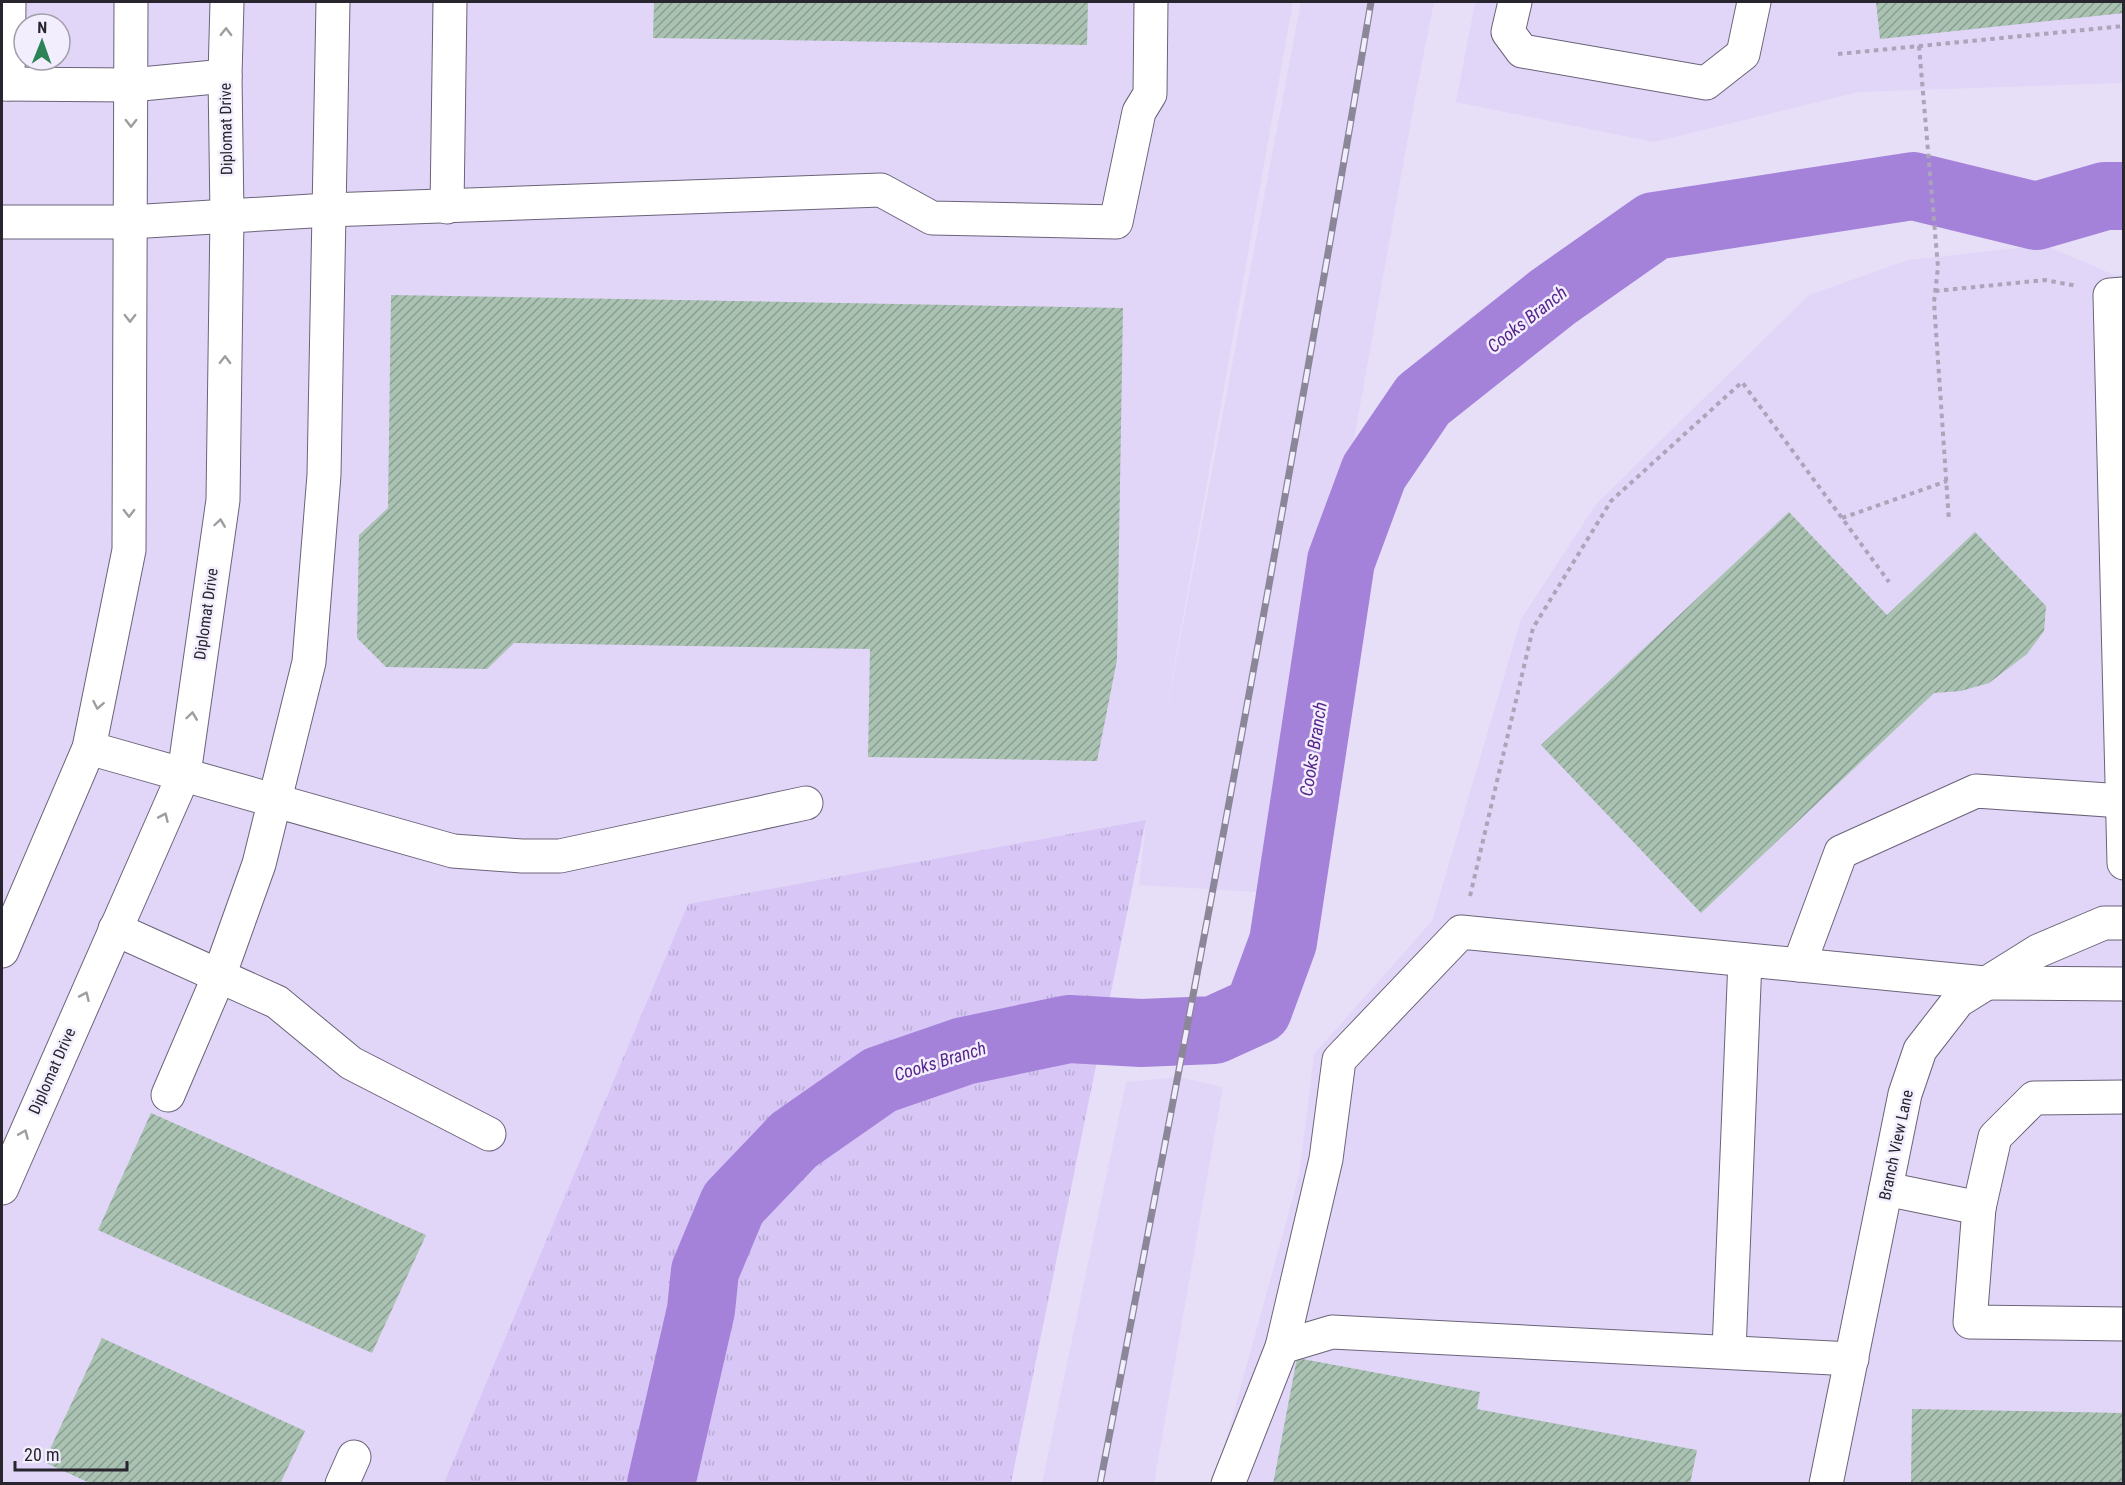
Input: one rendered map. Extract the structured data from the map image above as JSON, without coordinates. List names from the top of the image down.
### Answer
{
  "streets": {
    "street": ["Diplomat Drive", "Branch View Lane"]
  },
  "water": ["Cooks Branch"],
  "scale_bar": "20 m",
  "north": "top"
}
